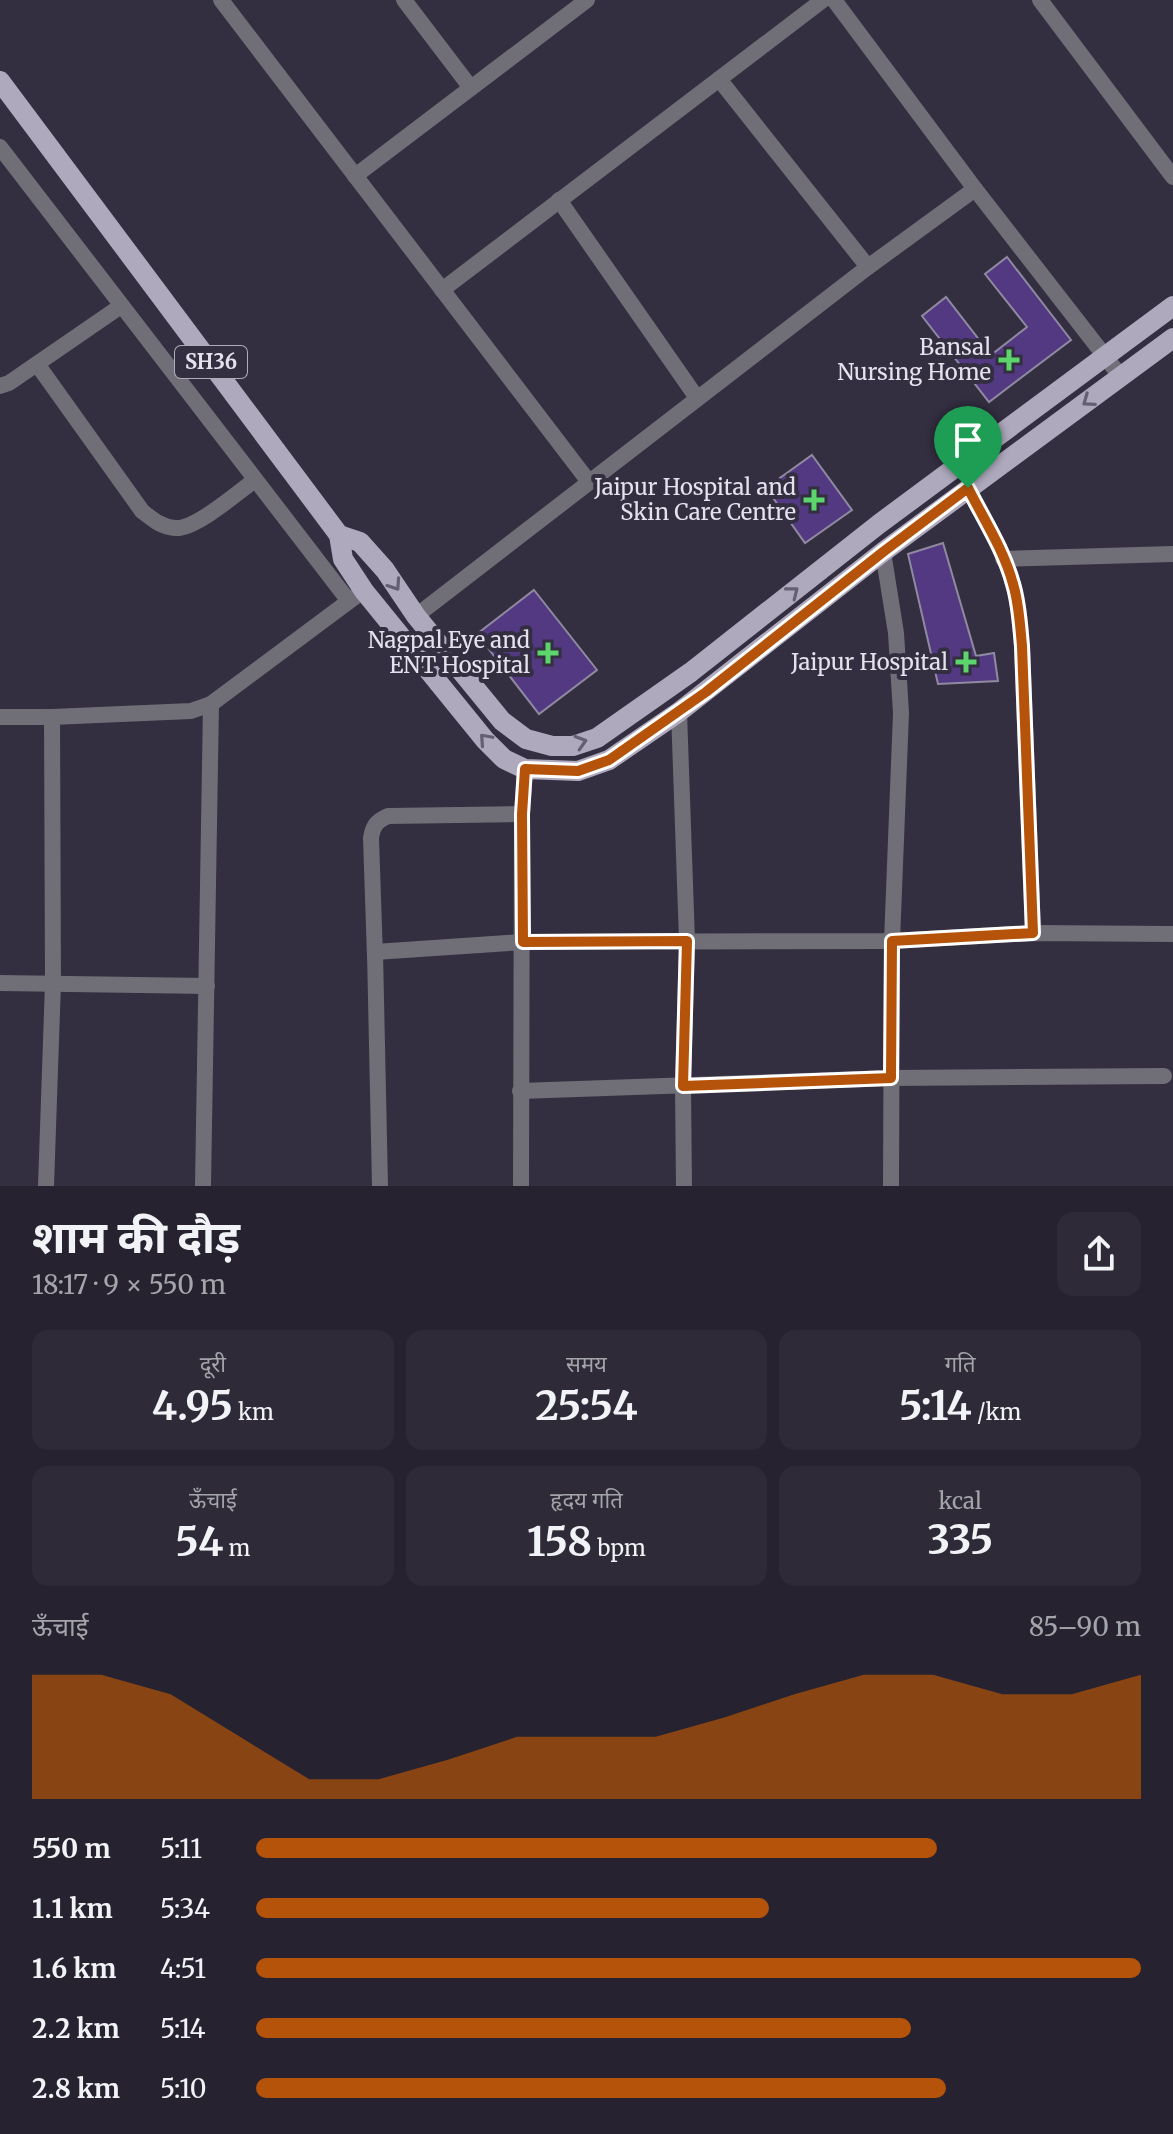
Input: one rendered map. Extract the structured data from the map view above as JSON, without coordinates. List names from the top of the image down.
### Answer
{
  "streets": {
    "main road": ["SH36"]
  },
  "places": {
    "health": [
      "Bansal Nursing Home",
      "Jaipur Hospital and Skin Care Centre",
      "Nagpal Eye and ENT Hospital",
      "Jaipur Hospital"
    ]
  },
  "page": {
    "heading": ["शाम की दौड़", "18:17 · 9 × 550 m"],
    "stats": [
      ["दूरी", "4.95 km"],
      ["समय", "25:54"],
      ["गति", "5:14 /km"],
      ["ऊँचाई", "54 m"],
      ["हृदय गति", "158 bpm"],
      ["kcal", "335"]
    ],
    "chart": ["ऊँचाई", "85–90 m"],
    "list": [
      {
        "name": "550 m",
        "note": "5:11"
      },
      {
        "name": "1.1 km",
        "note": "5:34"
      },
      {
        "name": "1.6 km",
        "note": "4:51"
      },
      {
        "name": "2.2 km",
        "note": "5:14"
      },
      {
        "name": "2.8 km",
        "note": "5:10"
      }
    ]
  }
}
